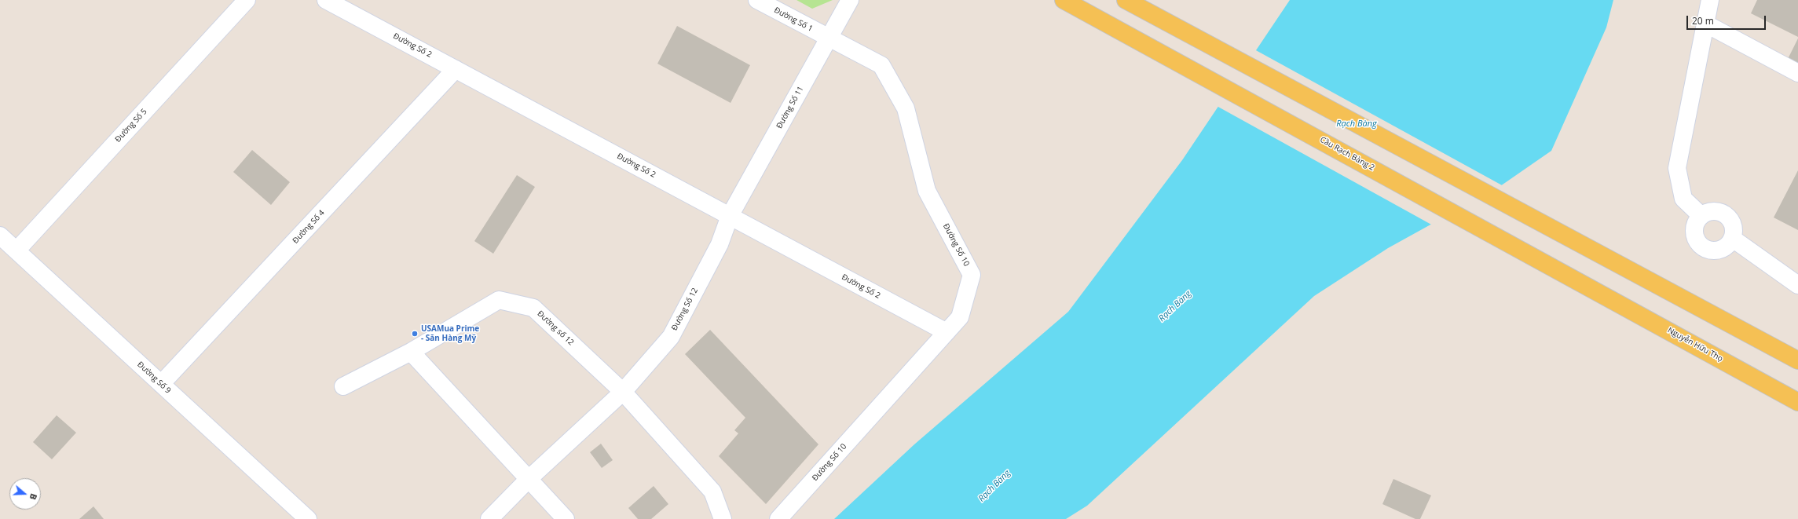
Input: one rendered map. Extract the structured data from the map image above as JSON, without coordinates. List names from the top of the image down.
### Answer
{
  "streets": {
    "main road": ["Cầu Rạch Bàng 2", "Nguyễn Hữu Thọ"],
    "street": [
      "Đường Số 1",
      "Đường Số 2",
      "Đường Số 11",
      "Đường Số 5",
      "Đường Số 4",
      "Đường Số 10",
      "Đường Số 12",
      "Đường số 12",
      "Đường Số 9"
    ]
  },
  "crossings": [
    ["Đường Số 1", "Đường Số 11"],
    ["Đường Số 1", "Đường Số 10"],
    ["Đường Số 2", "Đường Số 11"],
    ["Đường Số 2", "Đường Số 4"],
    ["Đường Số 2", "Đường Số 10"],
    ["Đường Số 2", "Đường Số 12"],
    ["Đường Số 11", "Đường Số 10"],
    ["Đường Số 11", "Đường Số 12"],
    ["Đường Số 5", "Đường Số 9"],
    ["Cầu Rạch Bàng 2", "Nguyễn Hữu Thọ"],
    ["Đường Số 4", "Đường Số 9"],
    ["Đường Số 12", "Đường số 12"]
  ],
  "water": ["Rạch Bàng"],
  "places": ["USAMua Prime - Săn Hàng Mỹ"],
  "scale_bar": "20 m",
  "north": "right"
}
